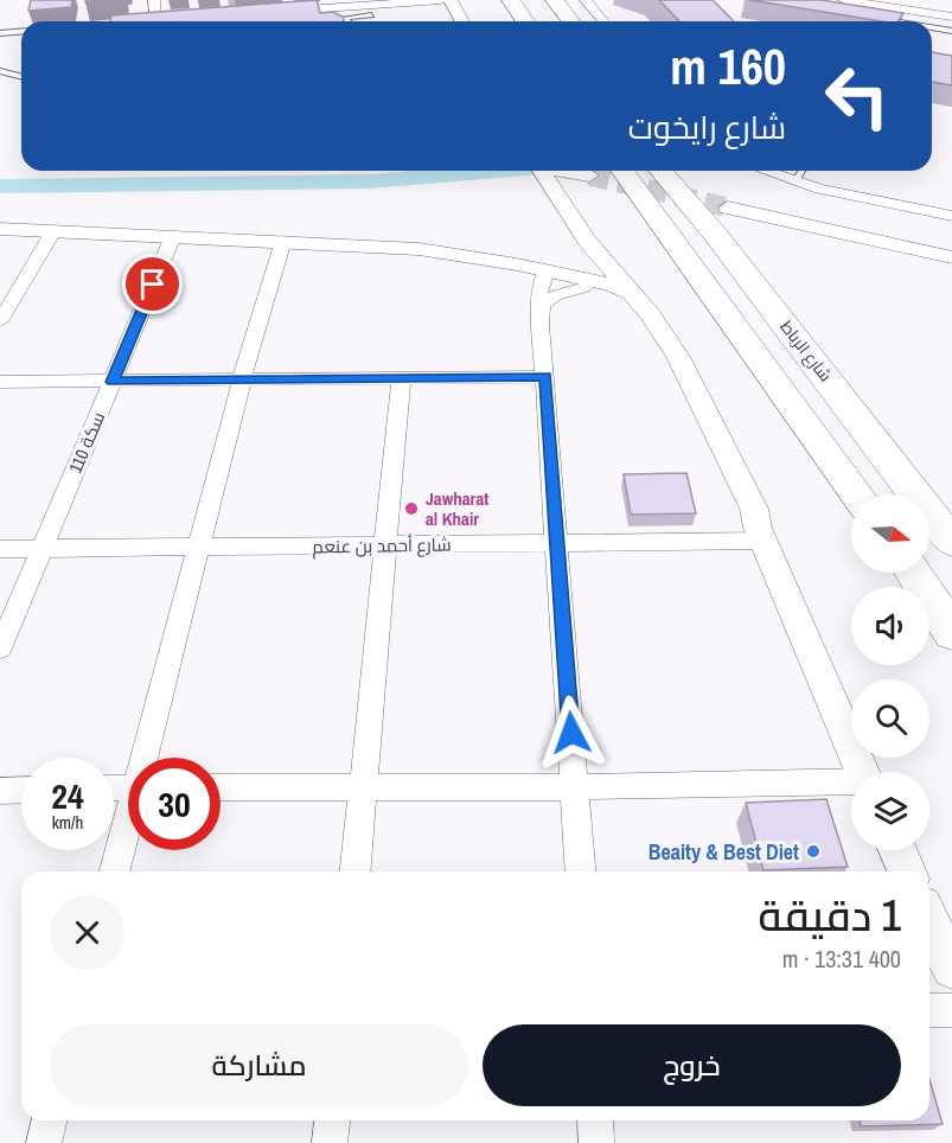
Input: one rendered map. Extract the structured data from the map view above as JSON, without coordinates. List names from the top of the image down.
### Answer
{
  "streets": {
    "highway": ["شارع الرباط"],
    "street": ["سكة 110", "شارع أحمد بن عنعم"]
  },
  "crossings": [
    ["سكة 110", "شارع أحمد بن عنعم"]
  ],
  "places": ["Jawharat al Khair", "Beaity & Best Diet"],
  "north": "right",
  "page": {
    "turn": ["160 m", "شارع رايخوت"],
    "speed": "24 km/h",
    "limit": "30",
    "heading": ["1 دقيقة", "400 m · 13:31"],
    "buttons": ["خروج", "مشاركة"]
  }
}
